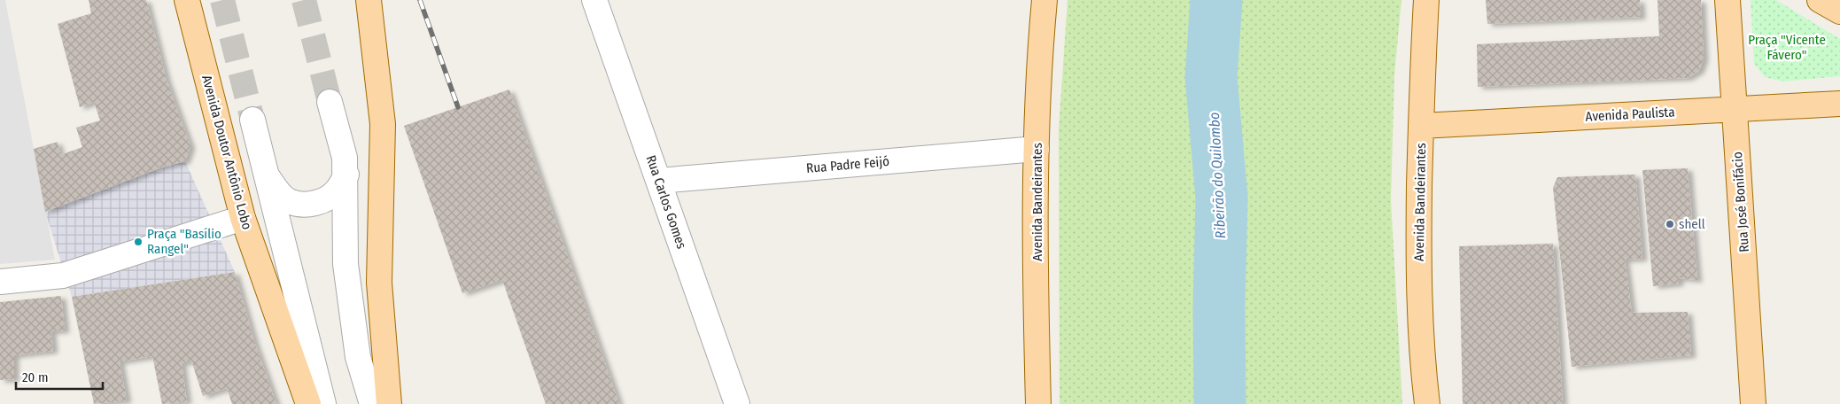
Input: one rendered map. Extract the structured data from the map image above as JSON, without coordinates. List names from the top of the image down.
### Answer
{
  "streets": {
    "main road": [
      "Avenida Paulista",
      "Avenida Doutor Antônio Lobo",
      "Avenida Bandeirantes",
      "Rua José Bonifácio"
    ],
    "street": ["Rua Padre Feijó", "Rua Carlos Gomes"]
  },
  "crossings": [
    ["Avenida Paulista", "Avenida Bandeirantes"],
    ["Avenida Paulista", "Rua José Bonifácio"],
    ["Rua Padre Feijó", "Rua Carlos Gomes"],
    ["Rua Padre Feijó", "Avenida Bandeirantes"]
  ],
  "water": ["Ribeirão do Quilombo"],
  "parks": ["Praça \"Vicente Fávero\""],
  "places": ["shell", "Praça \"Basílio Rangel\""],
  "scale_bar": "20 m"
}
